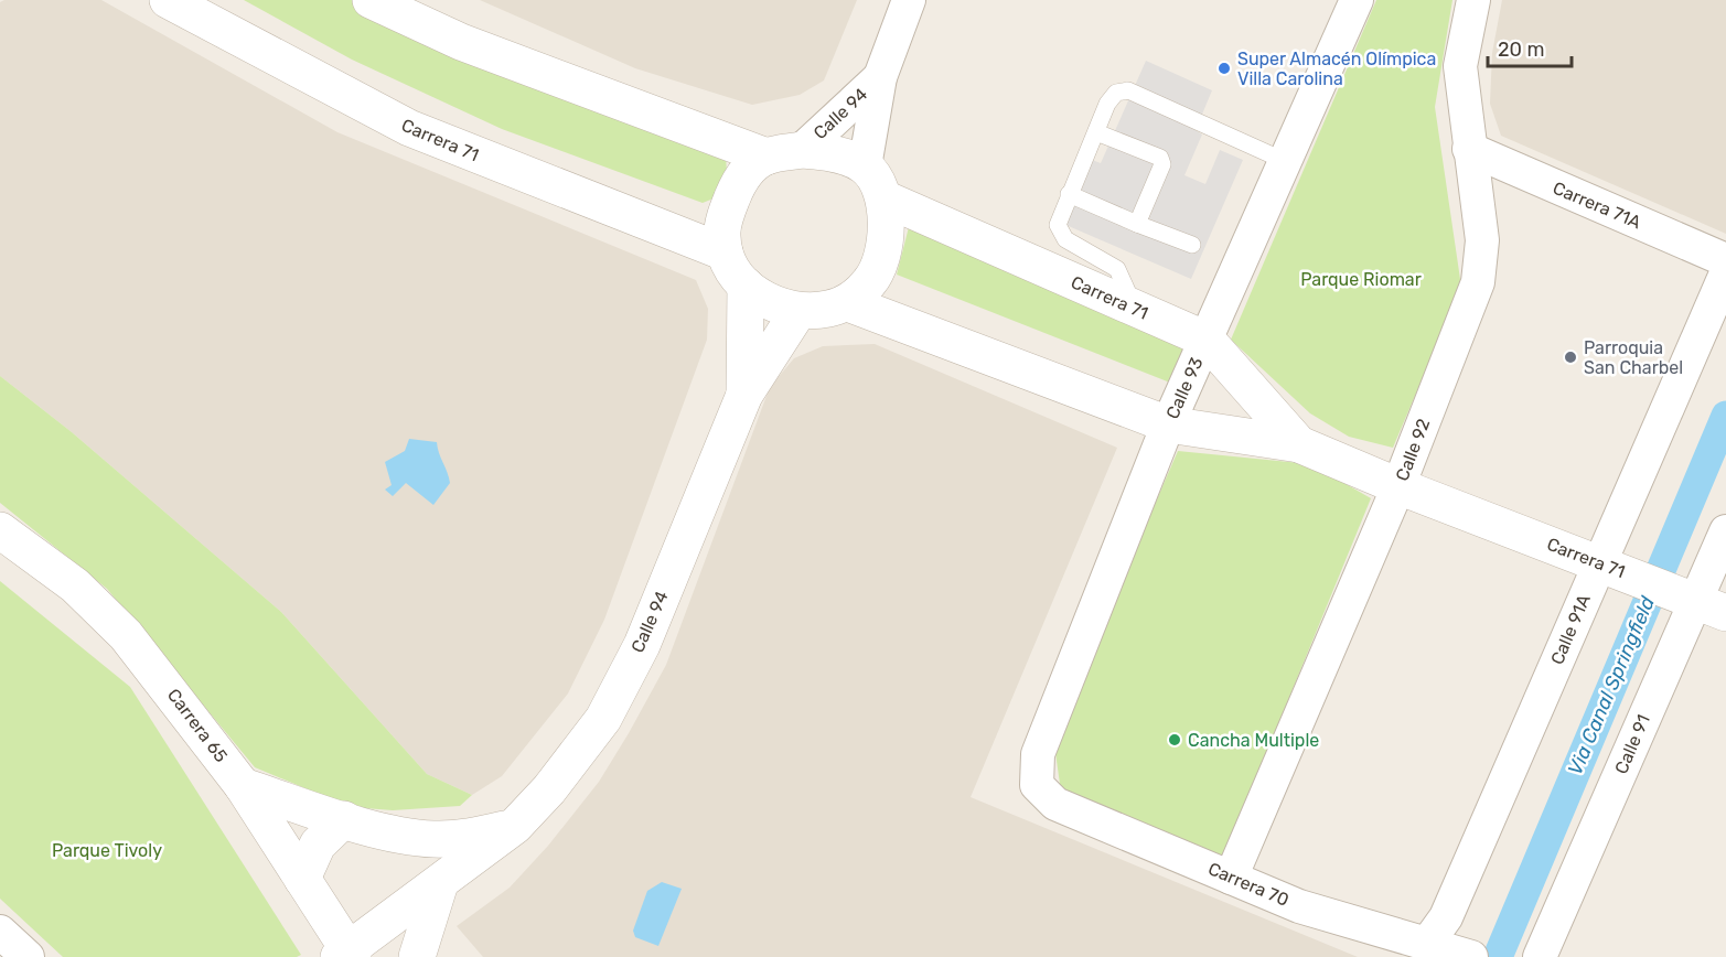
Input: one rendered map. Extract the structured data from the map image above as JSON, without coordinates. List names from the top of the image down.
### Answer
{
  "streets": {
    "street": [
      "Calle 94",
      "Carrera 71",
      "Carrera 71A",
      "Calle 93",
      "Calle 92",
      "Calle 91A",
      "Carrera 65",
      "Calle 91",
      "Carrera 70"
    ]
  },
  "crossings": [
    ["Calle 94", "Carrera 71"],
    ["Calle 94", "Carrera 65"],
    ["Carrera 71", "Calle 93"],
    ["Carrera 71", "Calle 92"],
    ["Carrera 71", "Calle 91A"],
    ["Carrera 71", "Calle 91"],
    ["Carrera 71A", "Calle 92"],
    ["Calle 93", "Carrera 70"],
    ["Calle 92", "Carrera 70"],
    ["Calle 91A", "Carrera 70"]
  ],
  "water": ["Via Canal Springfield"],
  "parks": ["Parque Riomar", "Parque Tivoly"],
  "places": ["Super Almacén Olímpica Villa Carolina", "Parroquia San Charbel", "Cancha Multiple"],
  "scale_bar": "20 m"
}
